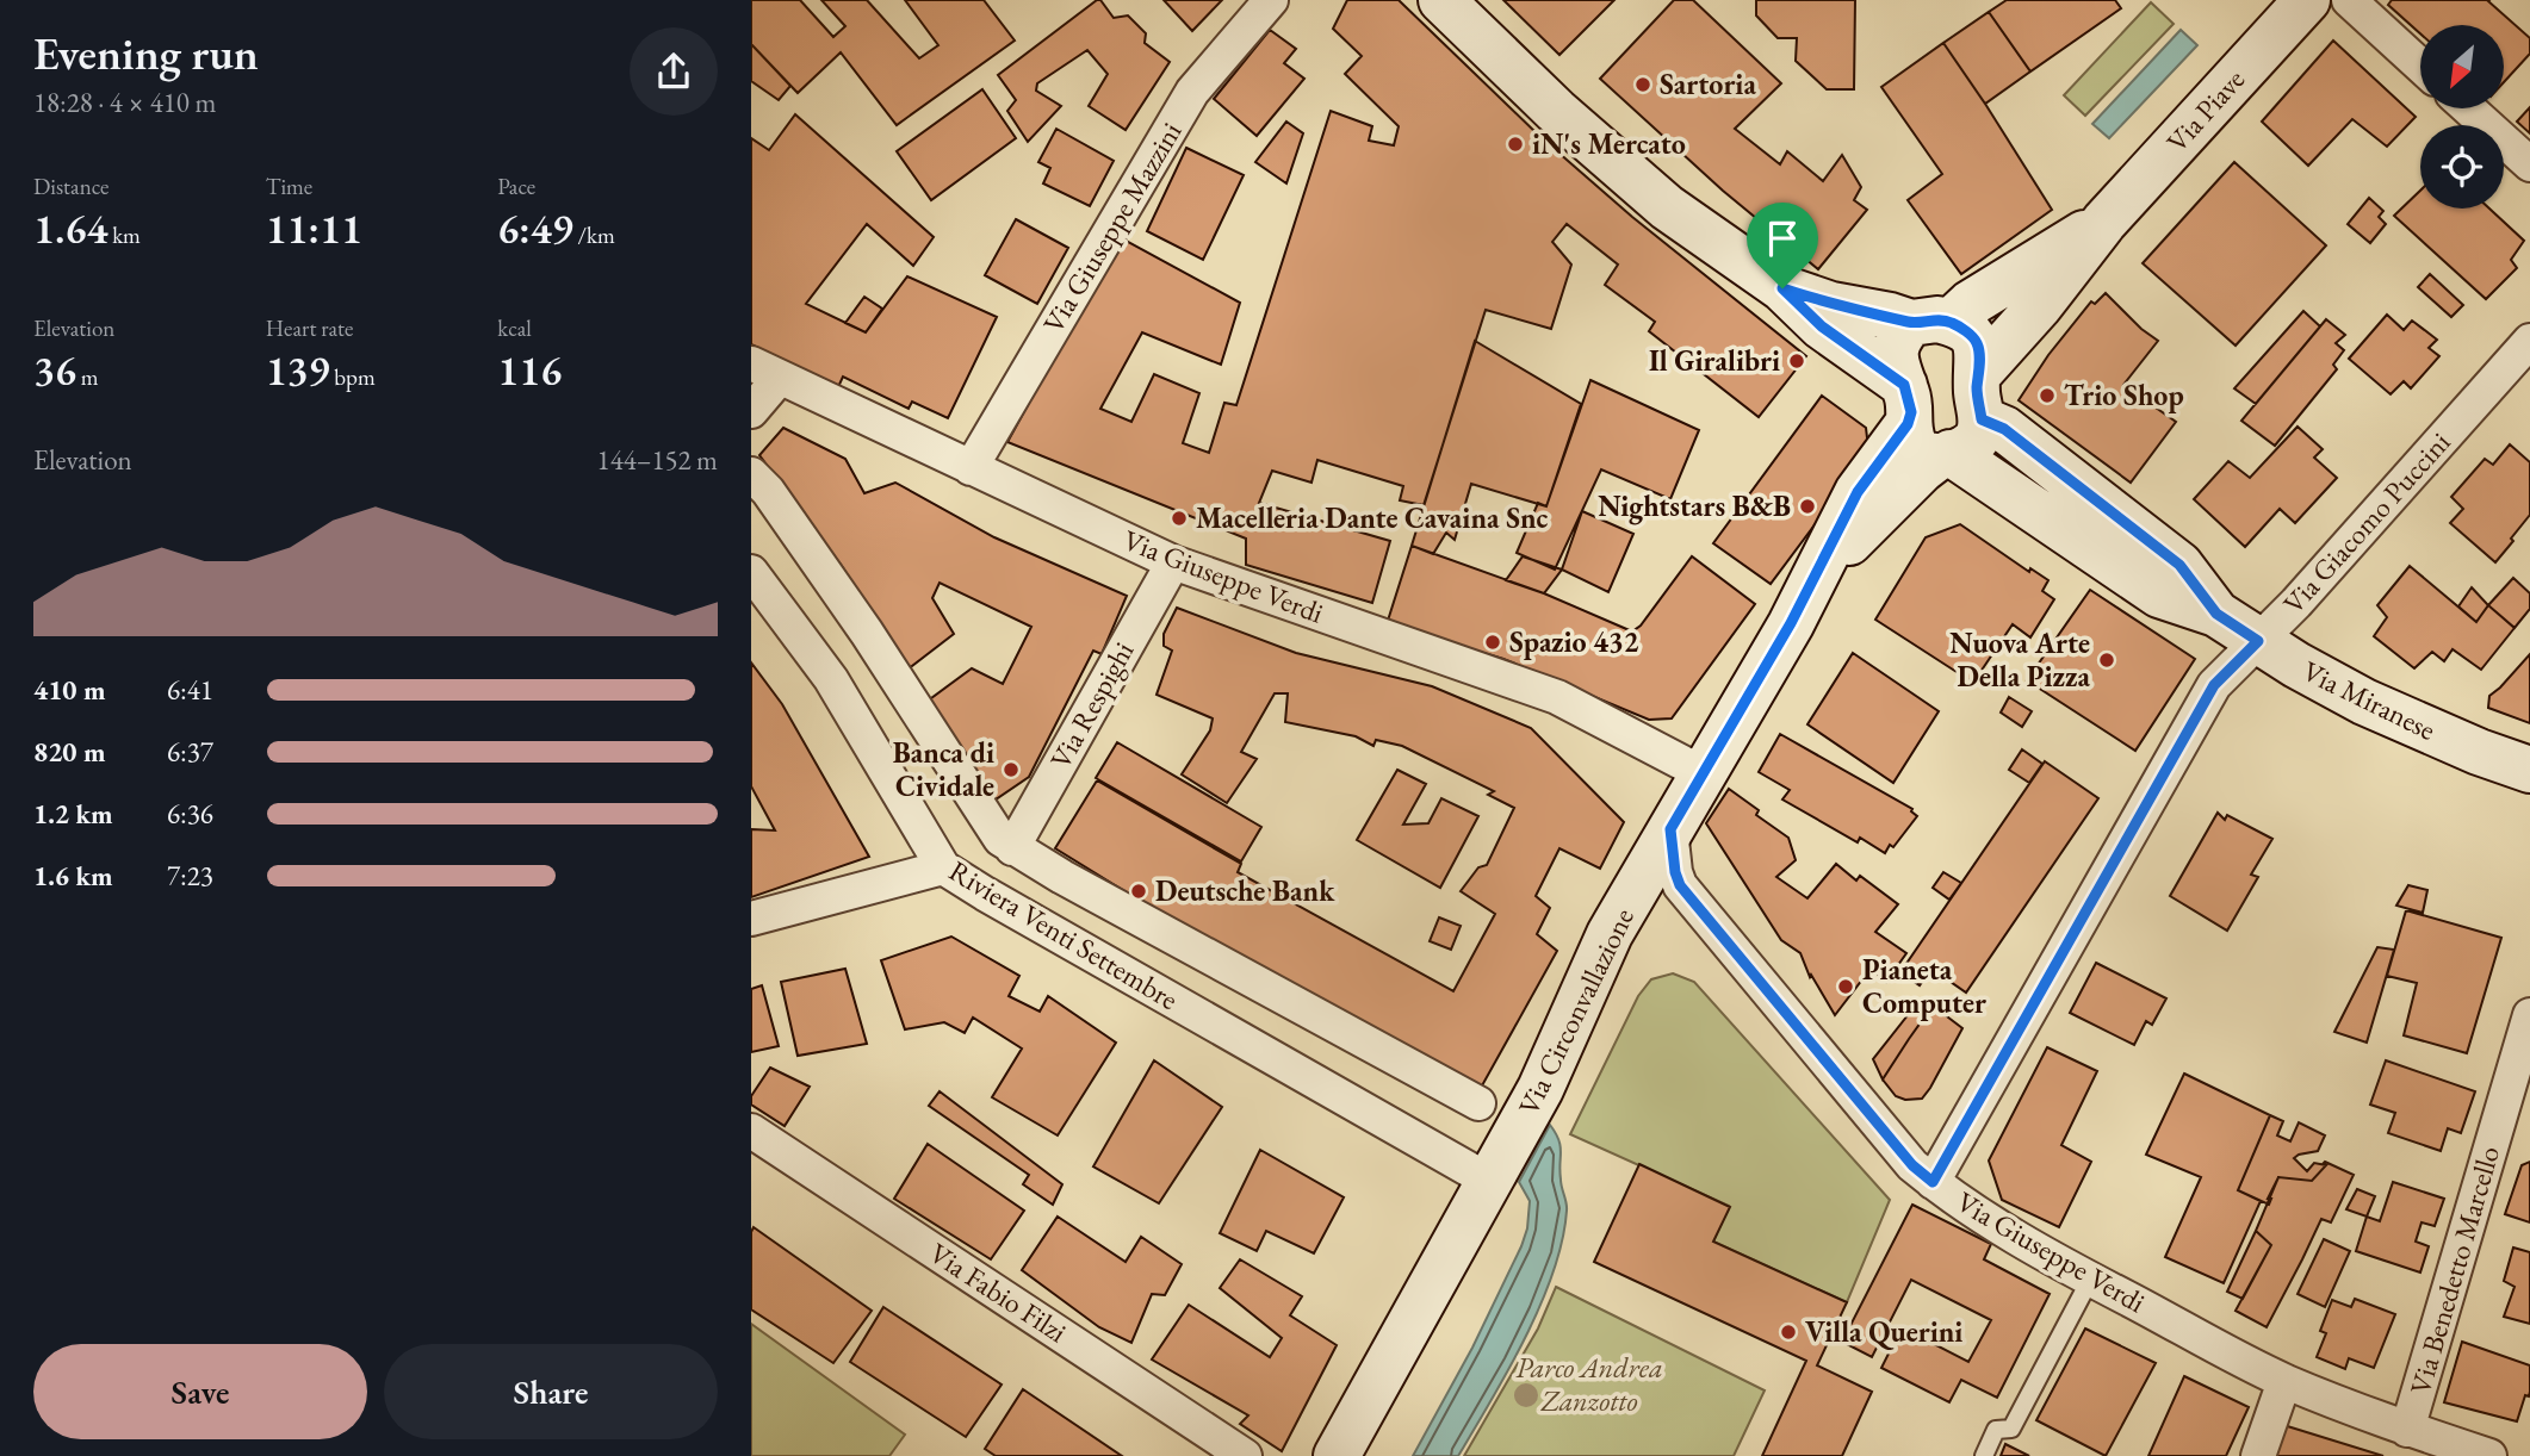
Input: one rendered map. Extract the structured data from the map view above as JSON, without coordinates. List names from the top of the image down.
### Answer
{
  "streets": {
    "street": [
      "Via Piave",
      "Via Giuseppe Mazzini",
      "Via Giacomo Puccini",
      "Via Giuseppe Verdi",
      "Via Miranese",
      "Via Respighi",
      "Riviera Venti Settembre",
      "Via Circonvallazione",
      "Via Benedetto Marcello",
      "Via Fabio Filzi"
    ]
  },
  "crossings": [
    ["Via Giuseppe Mazzini", "Via Giuseppe Verdi"],
    ["Via Giacomo Puccini", "Via Giuseppe Verdi"],
    ["Via Giacomo Puccini", "Via Miranese"],
    ["Via Giuseppe Verdi", "Via Respighi"],
    ["Via Giuseppe Verdi", "Via Circonvallazione"],
    ["Via Giuseppe Verdi", "Via Benedetto Marcello"],
    ["Via Miranese", "Via Circonvallazione"],
    ["Riviera Venti Settembre", "Via Circonvallazione"]
  ],
  "parks": ["Parco Andrea Zanzotto"],
  "places": [
    "Sartoria",
    "iN's Mercato",
    "Il Giralibri",
    "Trio Shop",
    "Nightstars B&B",
    "Macelleria Dante Cavaina Snc",
    "Spazio 432",
    "Nuova Arte Della Pizza",
    "Banca di Cividale",
    "Deutsche Bank",
    "Pianeta Computer",
    "Villa Querini"
  ],
  "north": "bottom left",
  "page": {
    "heading": ["Evening run", "18:28 · 4 × 410 m"],
    "stats": [
      ["Distance", "1.64 km"],
      ["Time", "11:11"],
      ["Pace", "6:49 /km"],
      ["Elevation", "36 m"],
      ["Heart rate", "139 bpm"],
      ["kcal", "116"]
    ],
    "chart": ["Elevation", "144–152 m"],
    "list": [
      {
        "name": "410 m",
        "note": "6:41"
      },
      {
        "name": "820 m",
        "note": "6:37"
      },
      {
        "name": "1.2 km",
        "note": "6:36"
      },
      {
        "name": "1.6 km",
        "note": "7:23"
      }
    ],
    "buttons": ["Save", "Share"]
  }
}
